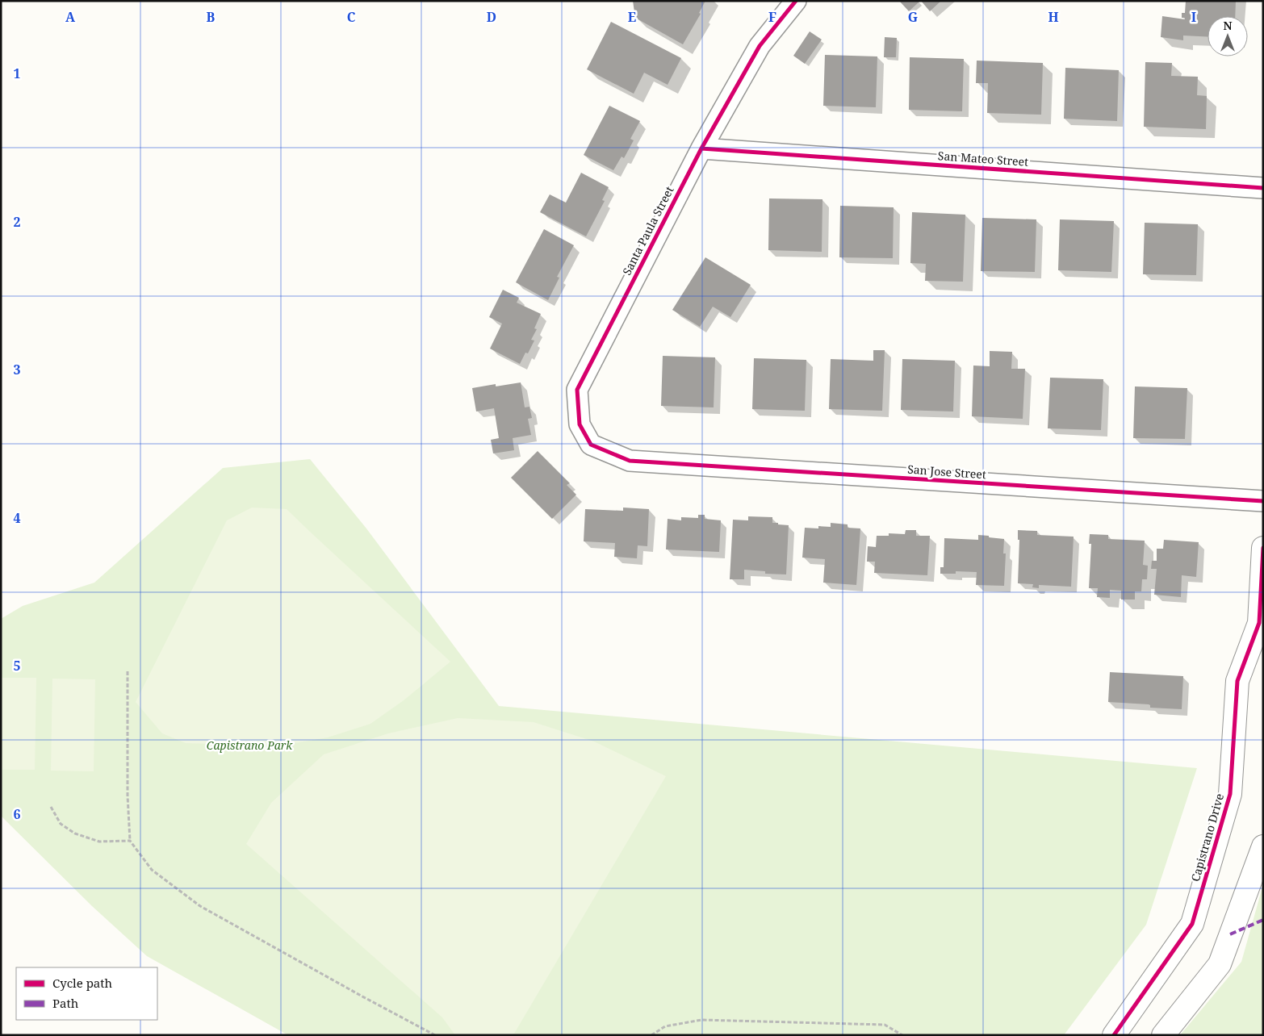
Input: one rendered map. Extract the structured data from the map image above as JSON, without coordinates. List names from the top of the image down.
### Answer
{
  "streets": {
    "street": [
      "San Mateo Street",
      "Santa Paula Street",
      "San Jose Street",
      "Capistrano Drive"
    ]
  },
  "crossings": [
    ["San Mateo Street", "Santa Paula Street"],
    ["Santa Paula Street", "San Jose Street"]
  ],
  "parks": ["Capistrano Park"],
  "legend": ["Cycle path", "Path"],
  "north": "top",
  "grid": {
    "columns": [
      "A",
      "B",
      "C",
      "D",
      "E",
      "F",
      "G",
      "H",
      "I"
    ],
    "rows": [
      "1",
      "2",
      "3",
      "4",
      "5",
      "6"
    ]
  }
}
